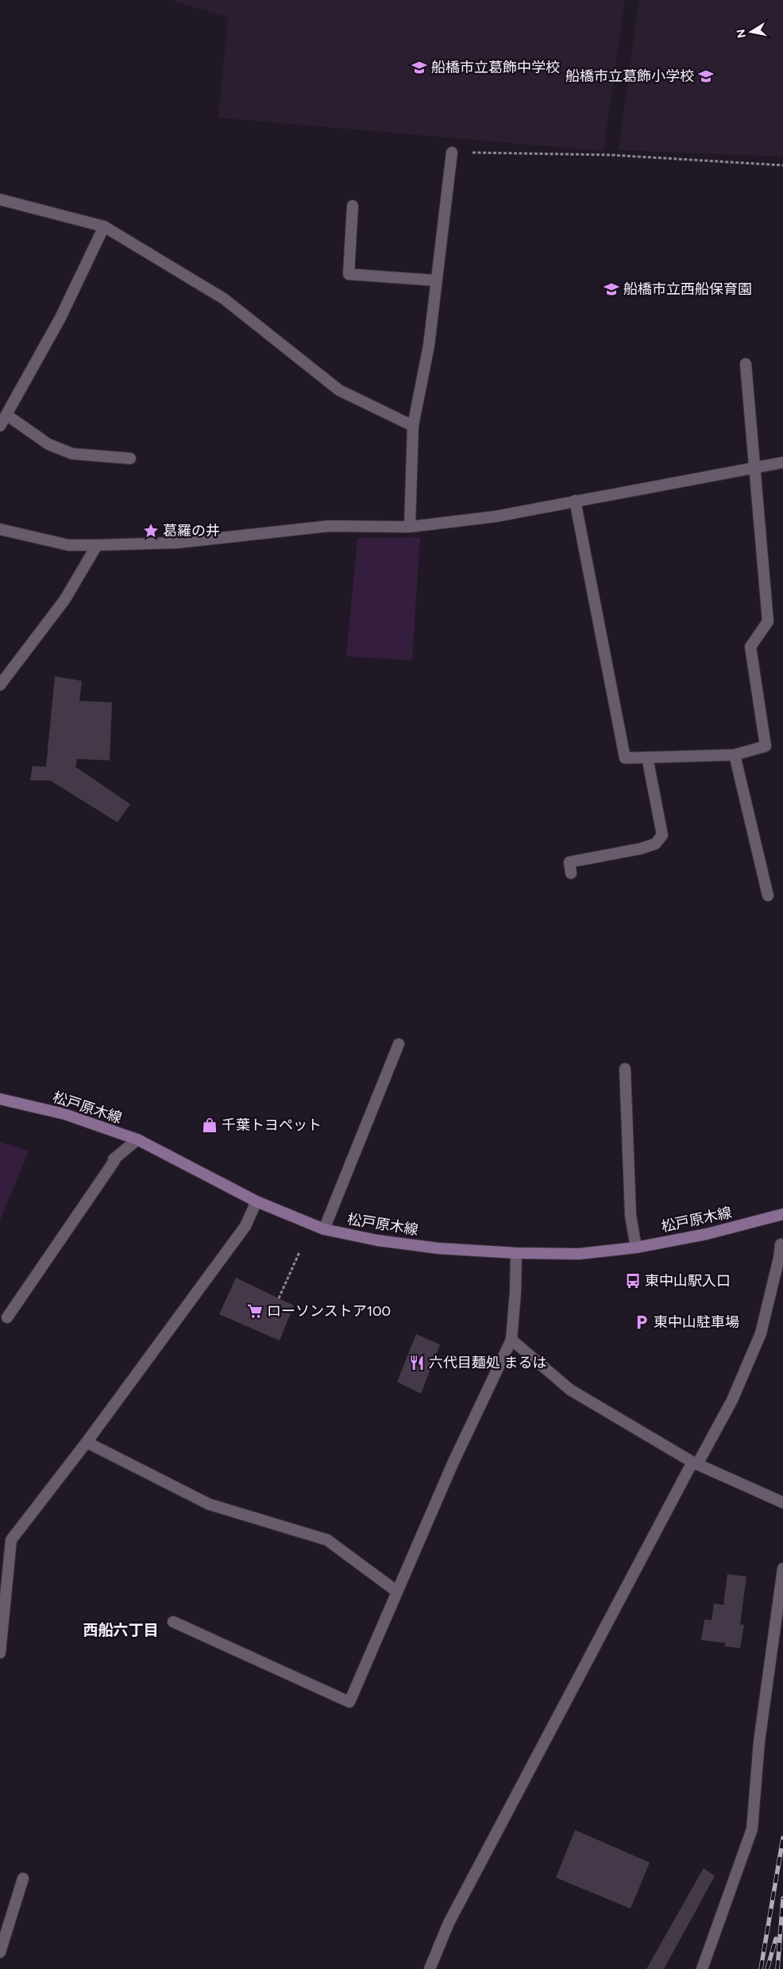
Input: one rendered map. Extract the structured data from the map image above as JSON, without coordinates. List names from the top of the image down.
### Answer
{
  "streets": {
    "main road": ["松戸原木線"]
  },
  "districts": ["西船六丁目"],
  "places": {
    "school or university": ["船橋市立葛飾中学校", "船橋市立葛飾小学校", "船橋市立西船保育園"],
    "place": ["葛羅の井"],
    "shop": ["千葉トヨペット"],
    "bus stop": ["東中山駅入口"],
    "supermarket": ["ローソンストア100"],
    "parking": ["東中山駐車場"],
    "restaurant": ["六代目麺処 まるは"]
  },
  "north": "left"
}
